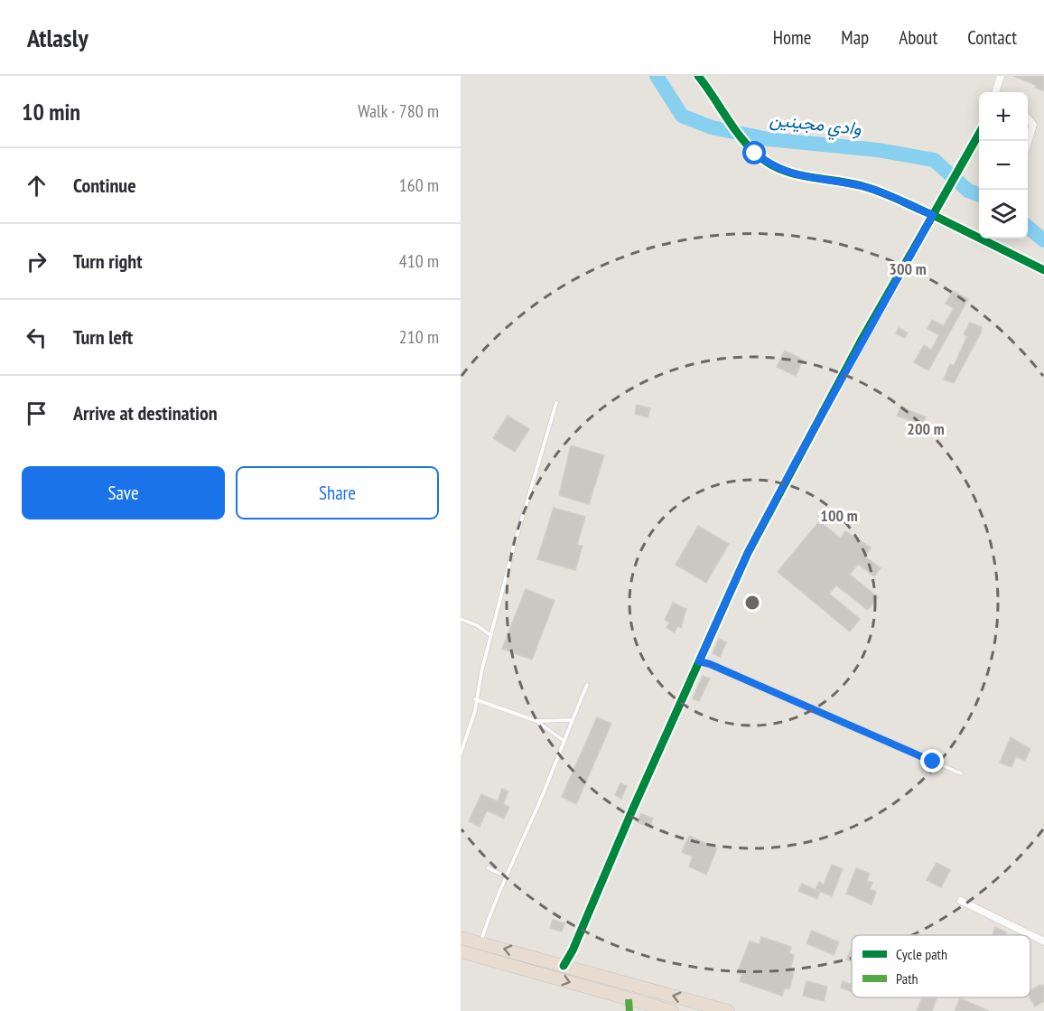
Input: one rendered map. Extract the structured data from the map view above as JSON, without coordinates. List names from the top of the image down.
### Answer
{
  "water": ["وادي مجينين"],
  "legend": ["Cycle path", "Path"],
  "page": {
    "header": "Atlasly",
    "nav": [
      "Home",
      "Map",
      "About",
      "Contact"
    ],
    "heading": ["10 min", "Walk · 780 m"],
    "map_buttons": ["+", "−"],
    "list": [
      ["Continue", "160 m"],
      ["Turn right", "410 m"],
      ["Turn left", "210 m"],
      "Arrive at destination"
    ],
    "buttons": ["Save", "Share"]
  },
  "rings": ["300 m", "200 m", "100 m"]
}
